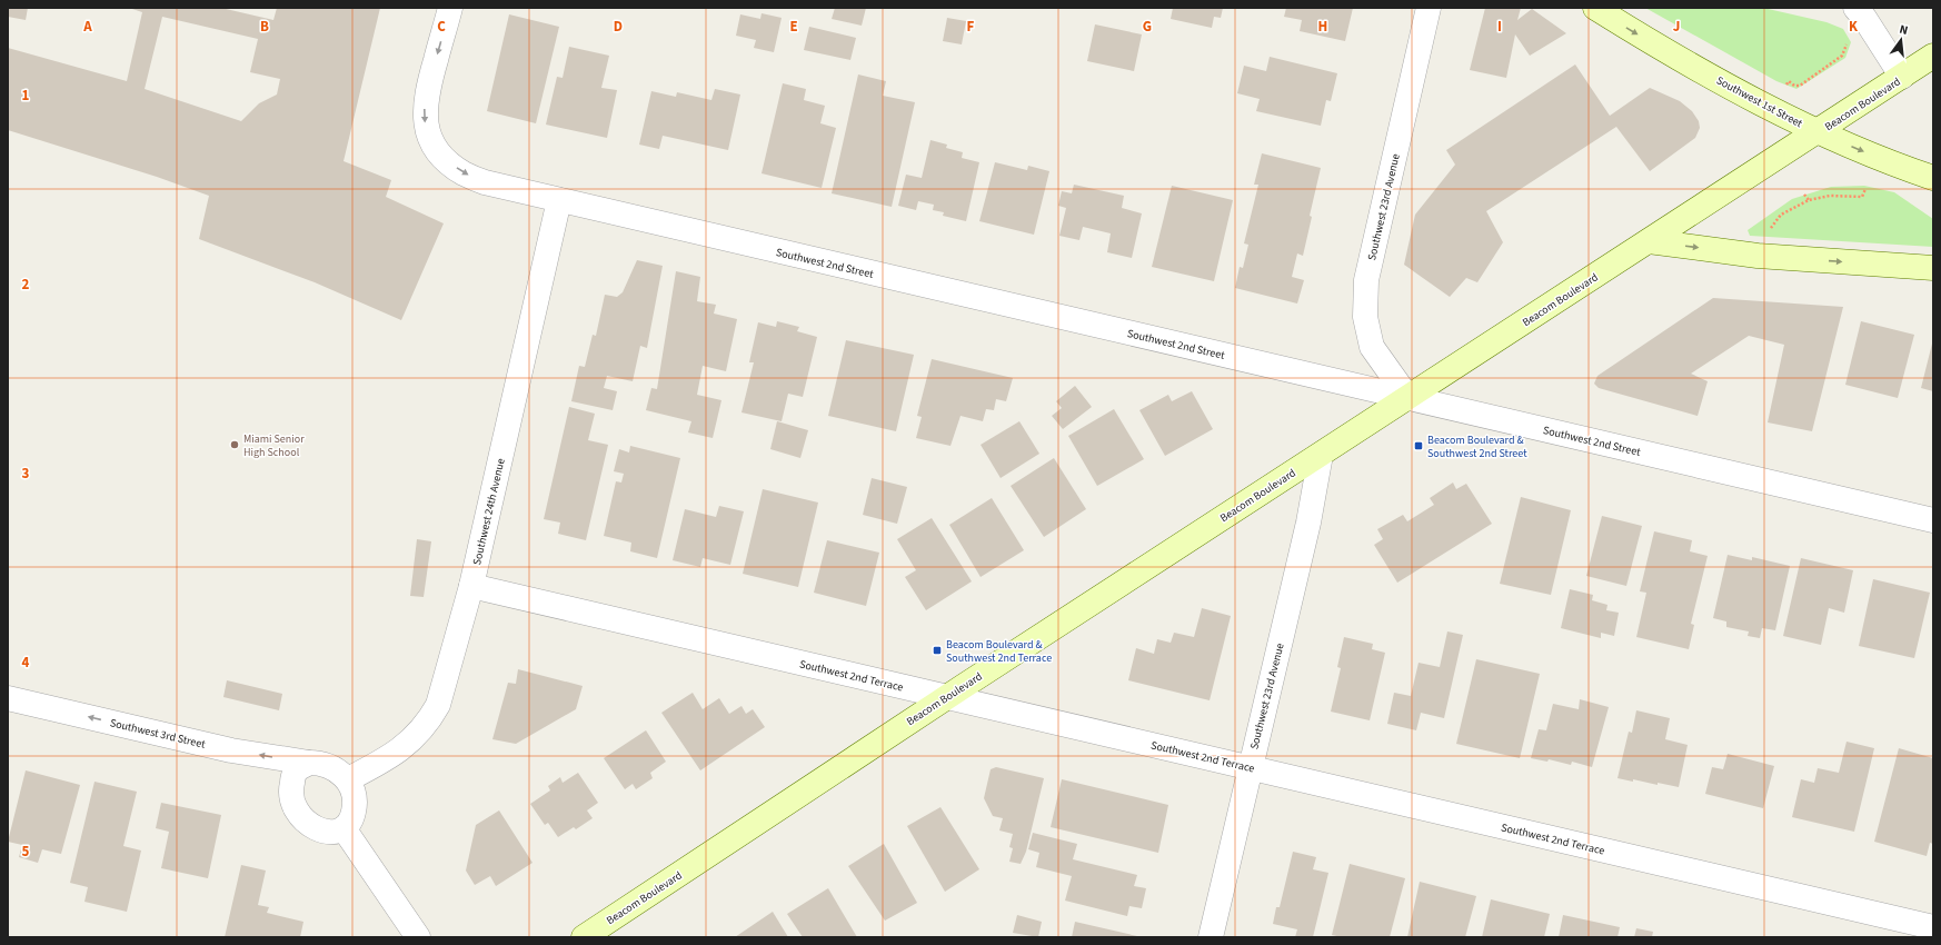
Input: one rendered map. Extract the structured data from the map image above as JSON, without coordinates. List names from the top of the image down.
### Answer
{
  "streets": {
    "main road": ["Southwest 1st Street", "Beacom Boulevard"],
    "street": [
      "Southwest 23rd Avenue",
      "Southwest 2nd Street",
      "Southwest 24th Avenue",
      "Southwest 2nd Terrace",
      "Southwest 3rd Street"
    ]
  },
  "crossings": [
    ["Southwest 1st Street", "Beacom Boulevard"],
    ["Beacom Boulevard", "Southwest 23rd Avenue"],
    ["Beacom Boulevard", "Southwest 2nd Street"],
    ["Beacom Boulevard", "Southwest 2nd Terrace"],
    ["Southwest 23rd Avenue", "Southwest 2nd Street"],
    ["Southwest 23rd Avenue", "Southwest 2nd Terrace"],
    ["Southwest 2nd Street", "Southwest 24th Avenue"],
    ["Southwest 24th Avenue", "Southwest 2nd Terrace"],
    ["Southwest 24th Avenue", "Southwest 3rd Street"]
  ],
  "one_way": ["Southwest 3rd Street"],
  "places": {
    "other": ["Miami Senior High School"],
    "transit": ["Beacom Boulevard & Southwest 2nd Street", "Beacom Boulevard & Southwest 2nd Terrace"]
  },
  "north": "top",
  "grid": {
    "columns": [
      "A",
      "B",
      "C",
      "D",
      "E",
      "F",
      "G",
      "H",
      "I",
      "J",
      "K"
    ],
    "rows": [
      "1",
      "2",
      "3",
      "4",
      "5"
    ]
  }
}
